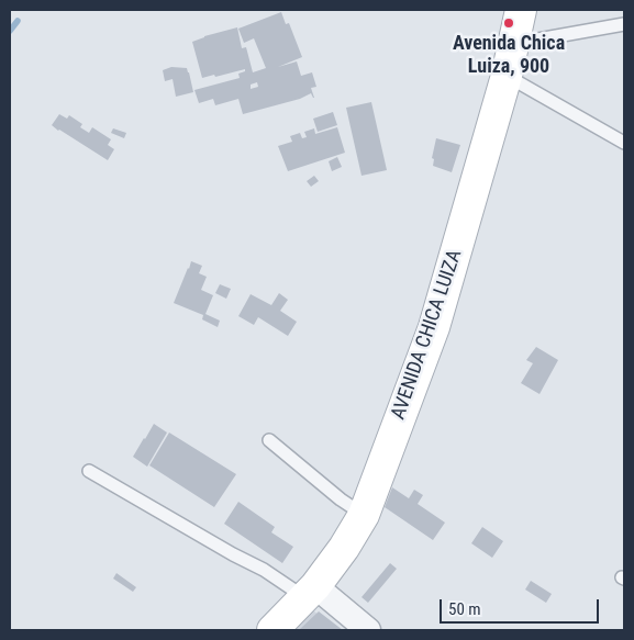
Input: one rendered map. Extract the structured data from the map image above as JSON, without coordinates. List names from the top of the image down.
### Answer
{
  "streets": {
    "main road": ["AVENIDA CHICA LUIZA"]
  },
  "places": ["Avenida Chica Luiza, 900"],
  "scale_bar": "50 m"
}
